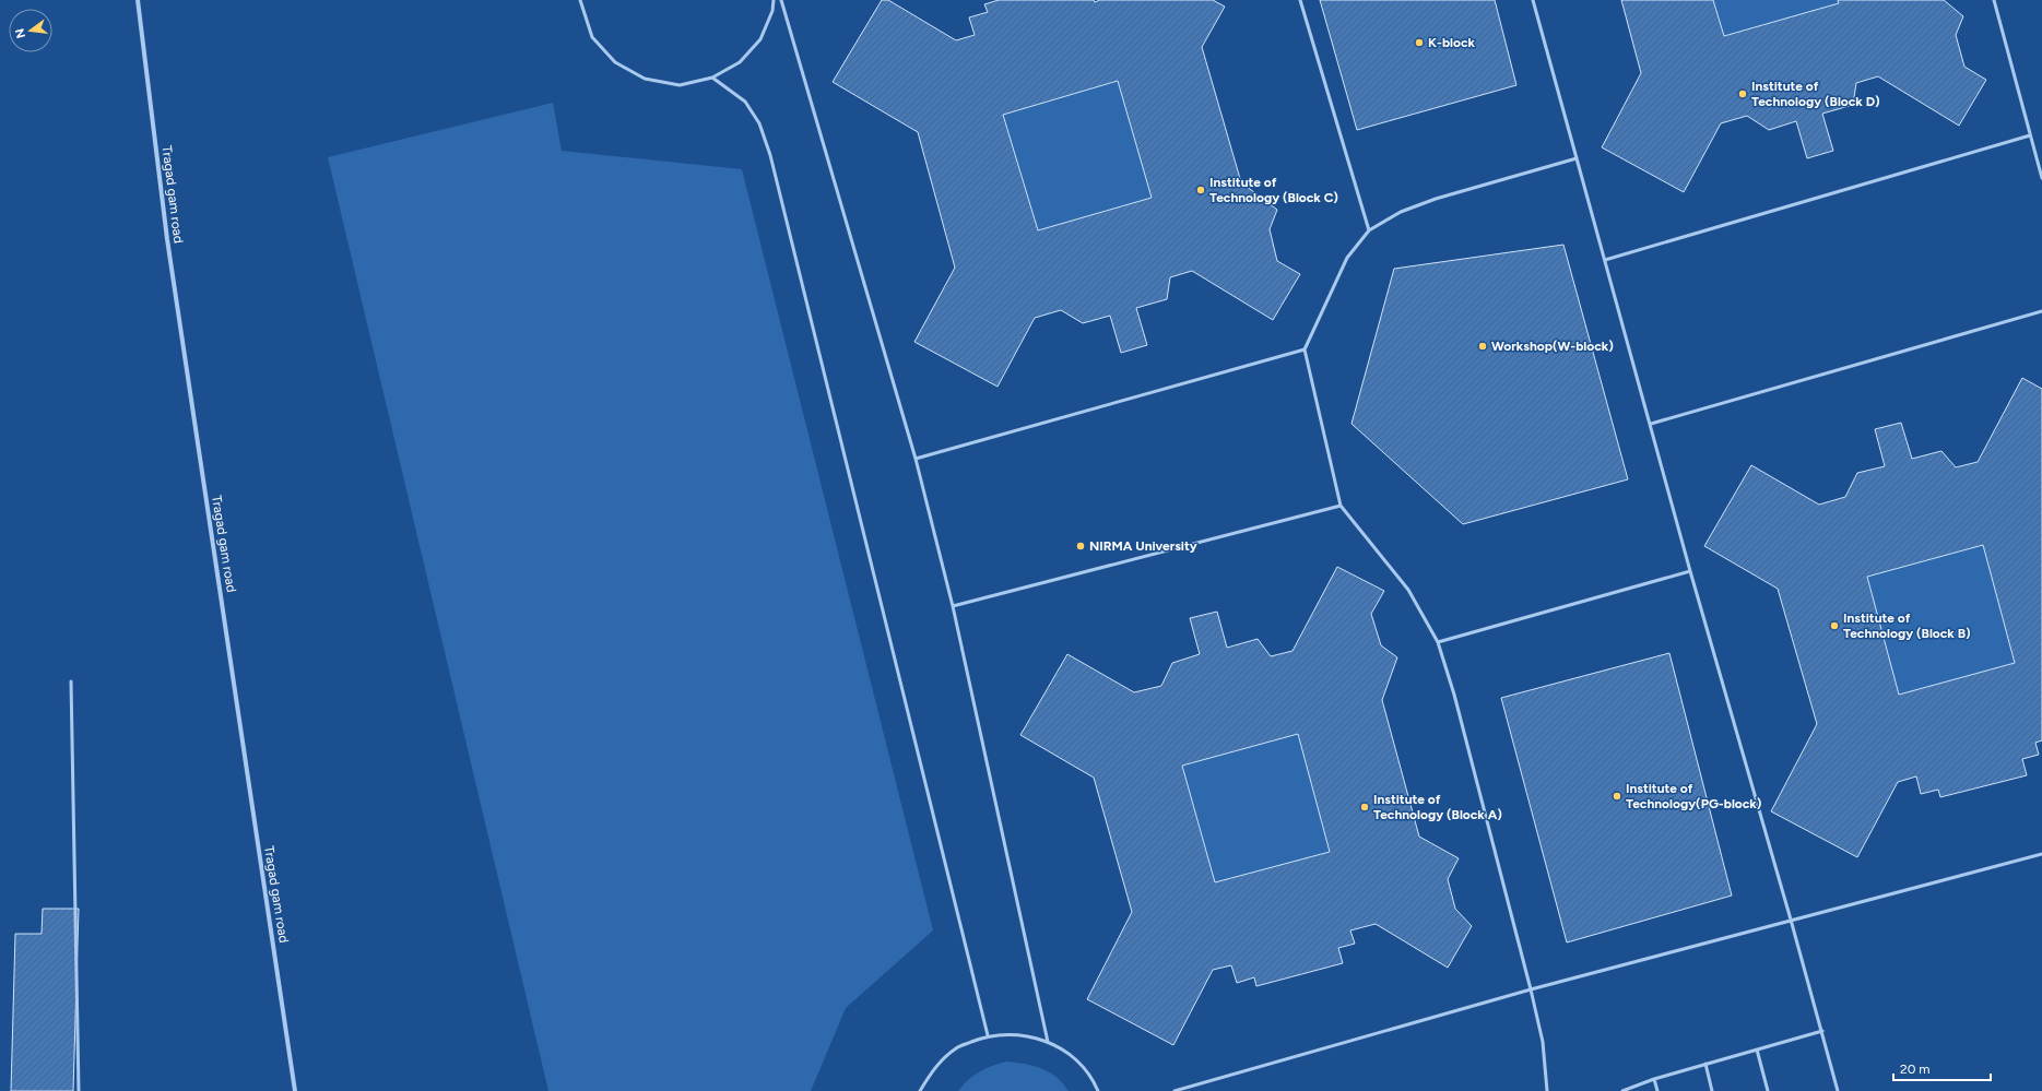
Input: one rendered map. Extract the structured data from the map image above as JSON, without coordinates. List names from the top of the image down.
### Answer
{
  "streets": {
    "street": ["Tragad gam road"]
  },
  "places": [
    "K-block",
    "Institute of Technology (Block D)",
    "Institute of Technology (Block C)",
    "Workshop(W-block)",
    "NIRMA University",
    "Institute of Technology (Block B)",
    "Institute of Technology(PG-block)",
    "Institute of Technology (Block A)"
  ],
  "scale_bar": "20 m",
  "north": "left"
}
